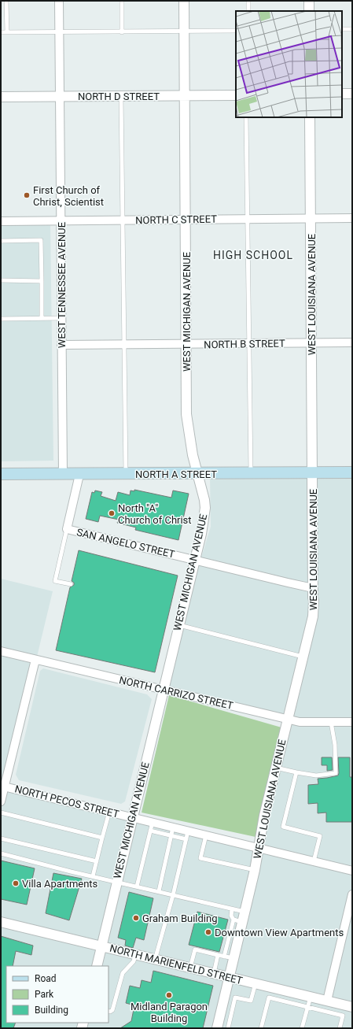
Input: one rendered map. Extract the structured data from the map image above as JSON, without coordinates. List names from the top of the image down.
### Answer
{
  "streets": {
    "main road": ["NORTH A STREET"],
    "street": [
      "NORTH D STREET",
      "NORTH C STREET",
      "WEST TENNESSEE AVENUE",
      "WEST LOUISIANA AVENUE",
      "WEST MICHIGAN AVENUE",
      "NORTH B STREET",
      "SAN ANGELO STREET",
      "NORTH CARRIZO STREET",
      "NORTH PECOS STREET",
      "NORTH MARIENFELD STREET"
    ]
  },
  "crossings": [
    ["NORTH D STREET", "WEST TENNESSEE AVENUE"],
    ["NORTH D STREET", "WEST MICHIGAN AVENUE"],
    ["NORTH C STREET", "WEST TENNESSEE AVENUE"],
    ["NORTH C STREET", "WEST LOUISIANA AVENUE"],
    ["NORTH C STREET", "WEST MICHIGAN AVENUE"],
    ["WEST TENNESSEE AVENUE", "NORTH B STREET"],
    ["WEST TENNESSEE AVENUE", "NORTH A STREET"],
    ["WEST LOUISIANA AVENUE", "NORTH B STREET"],
    ["WEST LOUISIANA AVENUE", "NORTH A STREET"],
    ["WEST LOUISIANA AVENUE", "SAN ANGELO STREET"],
    ["WEST LOUISIANA AVENUE", "NORTH CARRIZO STREET"],
    ["WEST LOUISIANA AVENUE", "NORTH PECOS STREET"],
    ["WEST LOUISIANA AVENUE", "NORTH MARIENFELD STREET"],
    ["WEST MICHIGAN AVENUE", "NORTH B STREET"],
    ["WEST MICHIGAN AVENUE", "NORTH A STREET"],
    ["WEST MICHIGAN AVENUE", "SAN ANGELO STREET"],
    ["WEST MICHIGAN AVENUE", "NORTH CARRIZO STREET"],
    ["WEST MICHIGAN AVENUE", "NORTH PECOS STREET"],
    ["WEST MICHIGAN AVENUE", "NORTH MARIENFELD STREET"]
  ],
  "districts": ["HIGH SCHOOL"],
  "places": [
    "First Church of Christ, Scientist",
    "North \"A\" Church of Christ",
    "Villa Apartments",
    "Graham Building",
    "Downtown View Apartments",
    "Midland Paragon Building"
  ],
  "legend": ["Road", "Park", "Building"]
}
